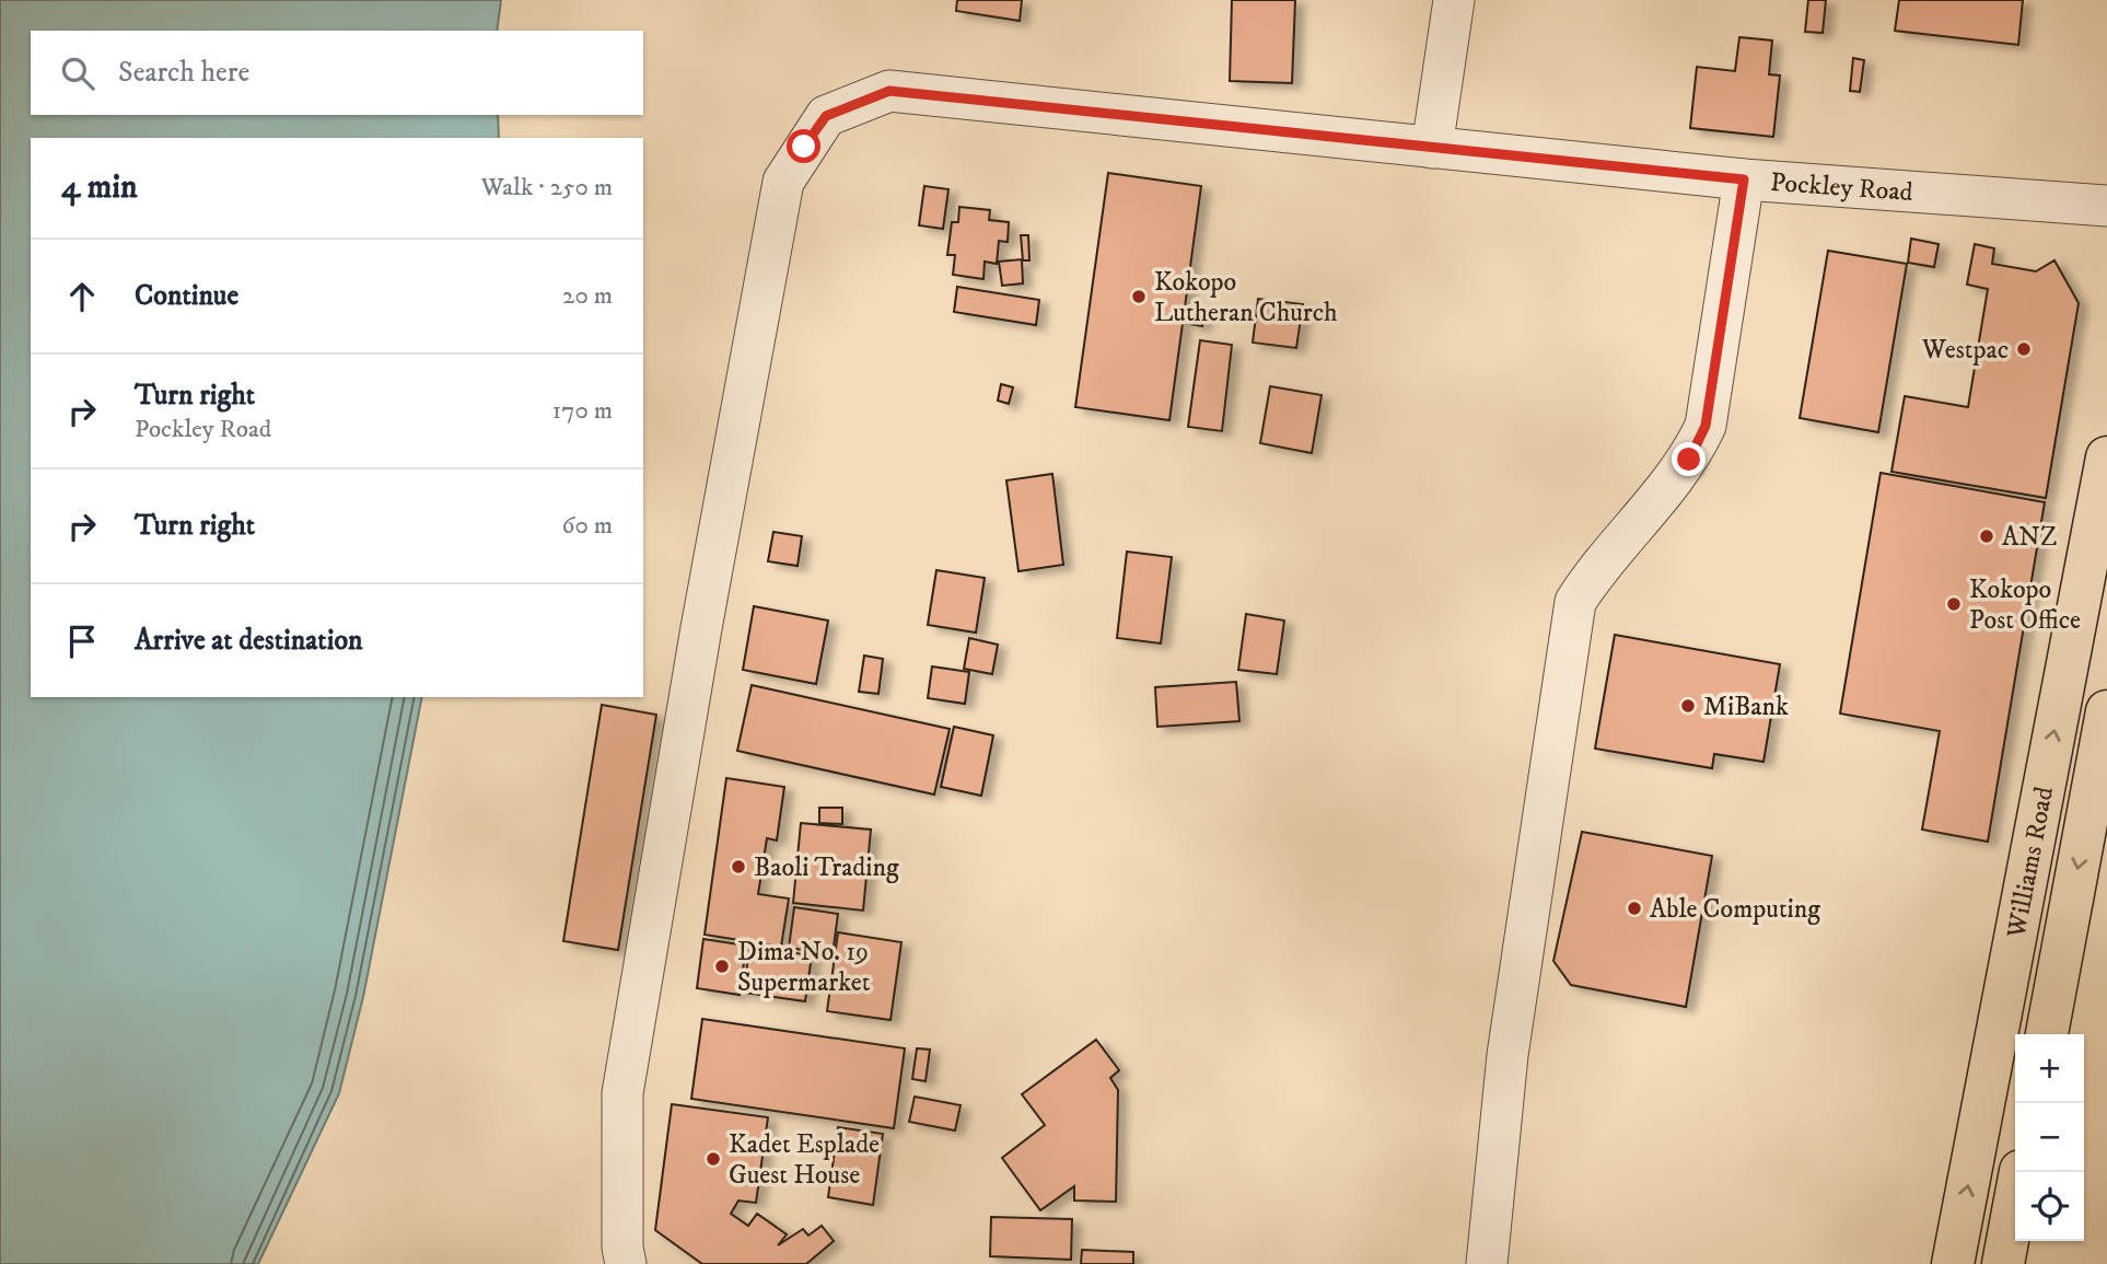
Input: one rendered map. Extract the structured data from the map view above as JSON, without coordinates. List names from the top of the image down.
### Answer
{
  "streets": {
    "main road": ["Williams Road"],
    "street": ["Pockley Road"]
  },
  "places": [
    "Kokopo Lutheran Church",
    "Westpac",
    "ANZ",
    "Kokopo Post Office",
    "MiBank",
    "Baoli Trading",
    "Able Computing",
    "Dima No. 19 Supermarket",
    "Kadet Esplade Guest House"
  ],
  "page": {
    "search": "Search here",
    "heading": ["4 min", "Walk · 250 m"],
    "list": [
      ["Continue", "20 m"],
      ["Turn right", "Pockley Road", "170 m"],
      ["Turn right", "60 m"],
      "Arrive at destination"
    ],
    "map_buttons": ["+", "−"]
  }
}
